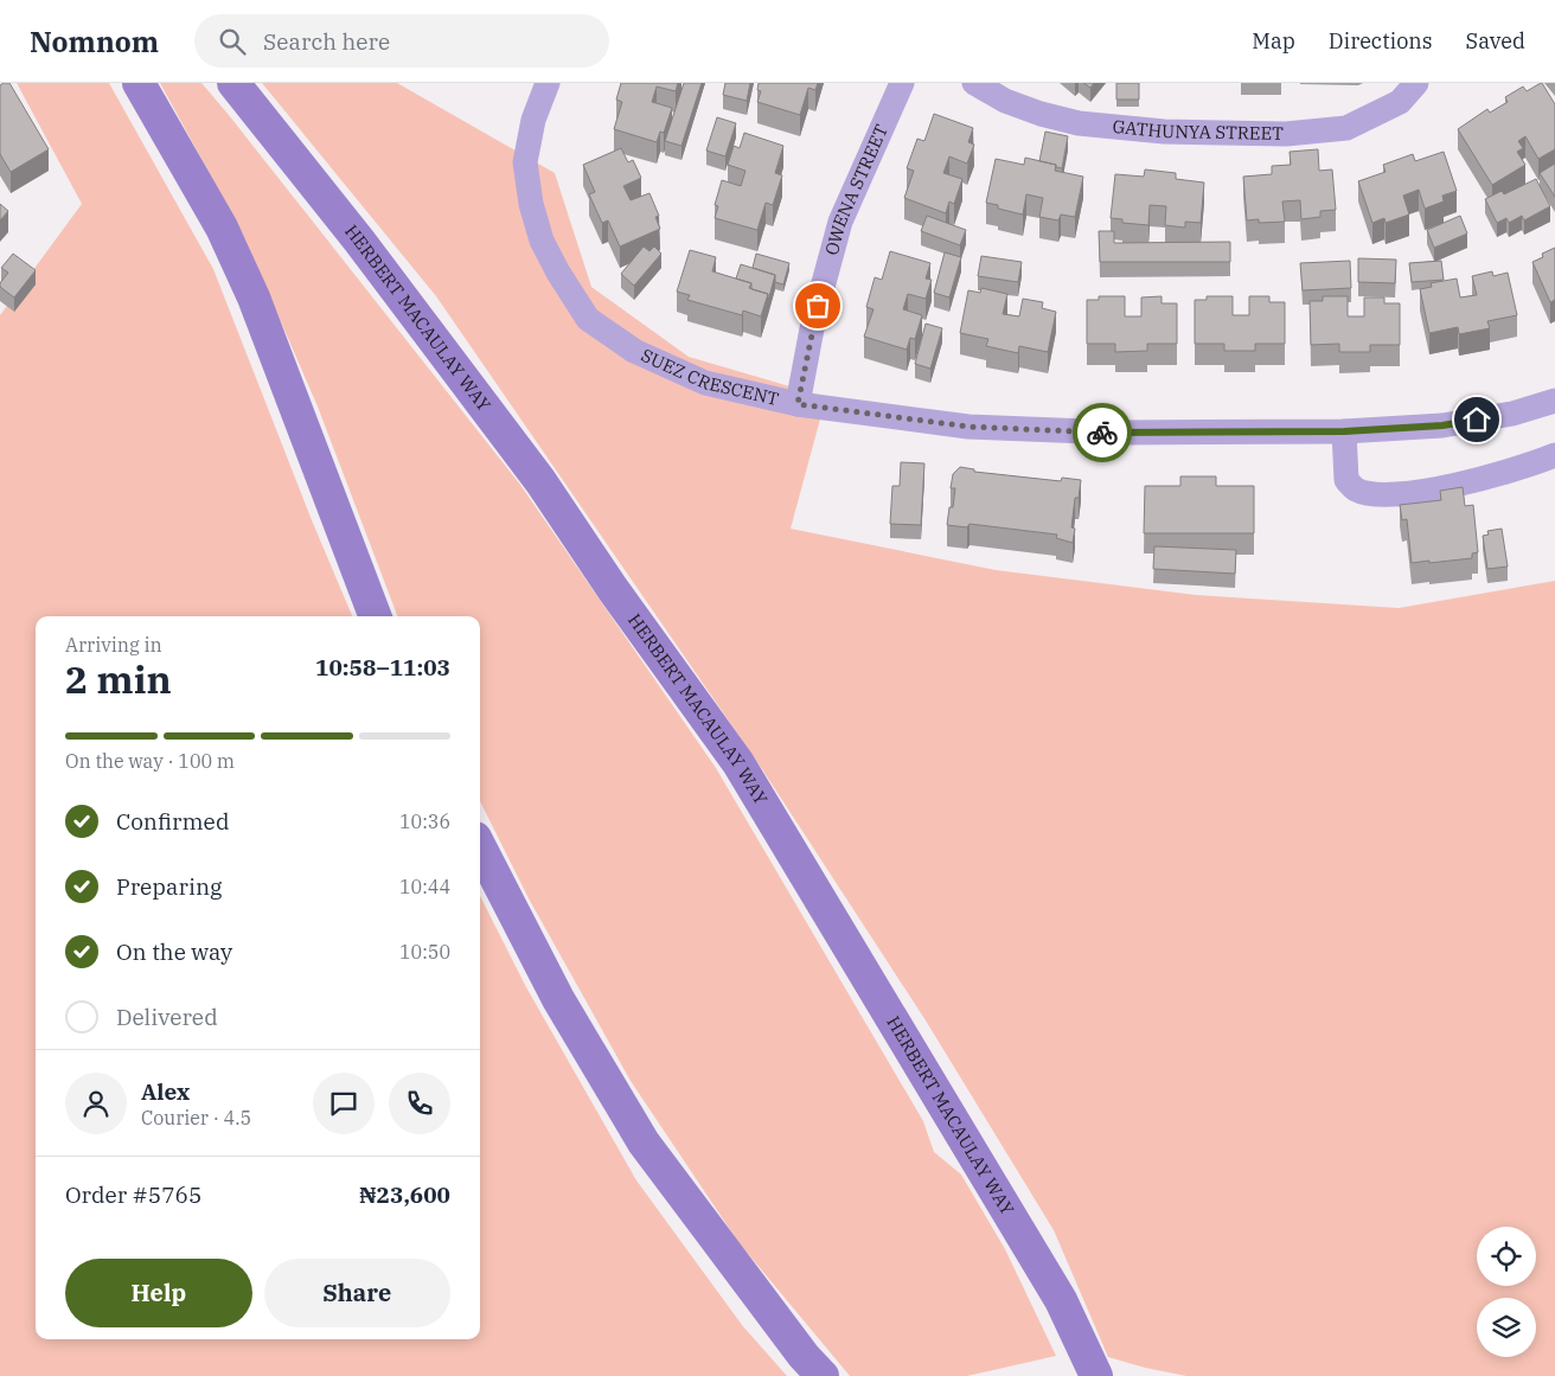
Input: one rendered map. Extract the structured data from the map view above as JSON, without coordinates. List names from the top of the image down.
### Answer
{
  "streets": {
    "main road": ["HERBERT MACAULAY WAY"],
    "street": ["GATHUNYA STREET", "OWENA STREET", "SUEZ CRESCENT"]
  },
  "crossings": [
    ["OWENA STREET", "SUEZ CRESCENT"]
  ],
  "page": {
    "header": "Nomnom",
    "search": "Search here",
    "nav": ["Map", "Directions", "Saved"],
    "heading": ["2 min", "Arriving in", "10:58–11:03"],
    "panel": [
      "Alex",
      "Courier · 4.5",
      "Order #5765",
      "₦23,600"
    ],
    "bar": "On the way · 100 m",
    "list": [
      ["Confirmed", "10:36"],
      ["Preparing", "10:44"],
      ["On the way", "10:50"],
      "Delivered"
    ],
    "buttons": ["Help", "Share"]
  }
}
